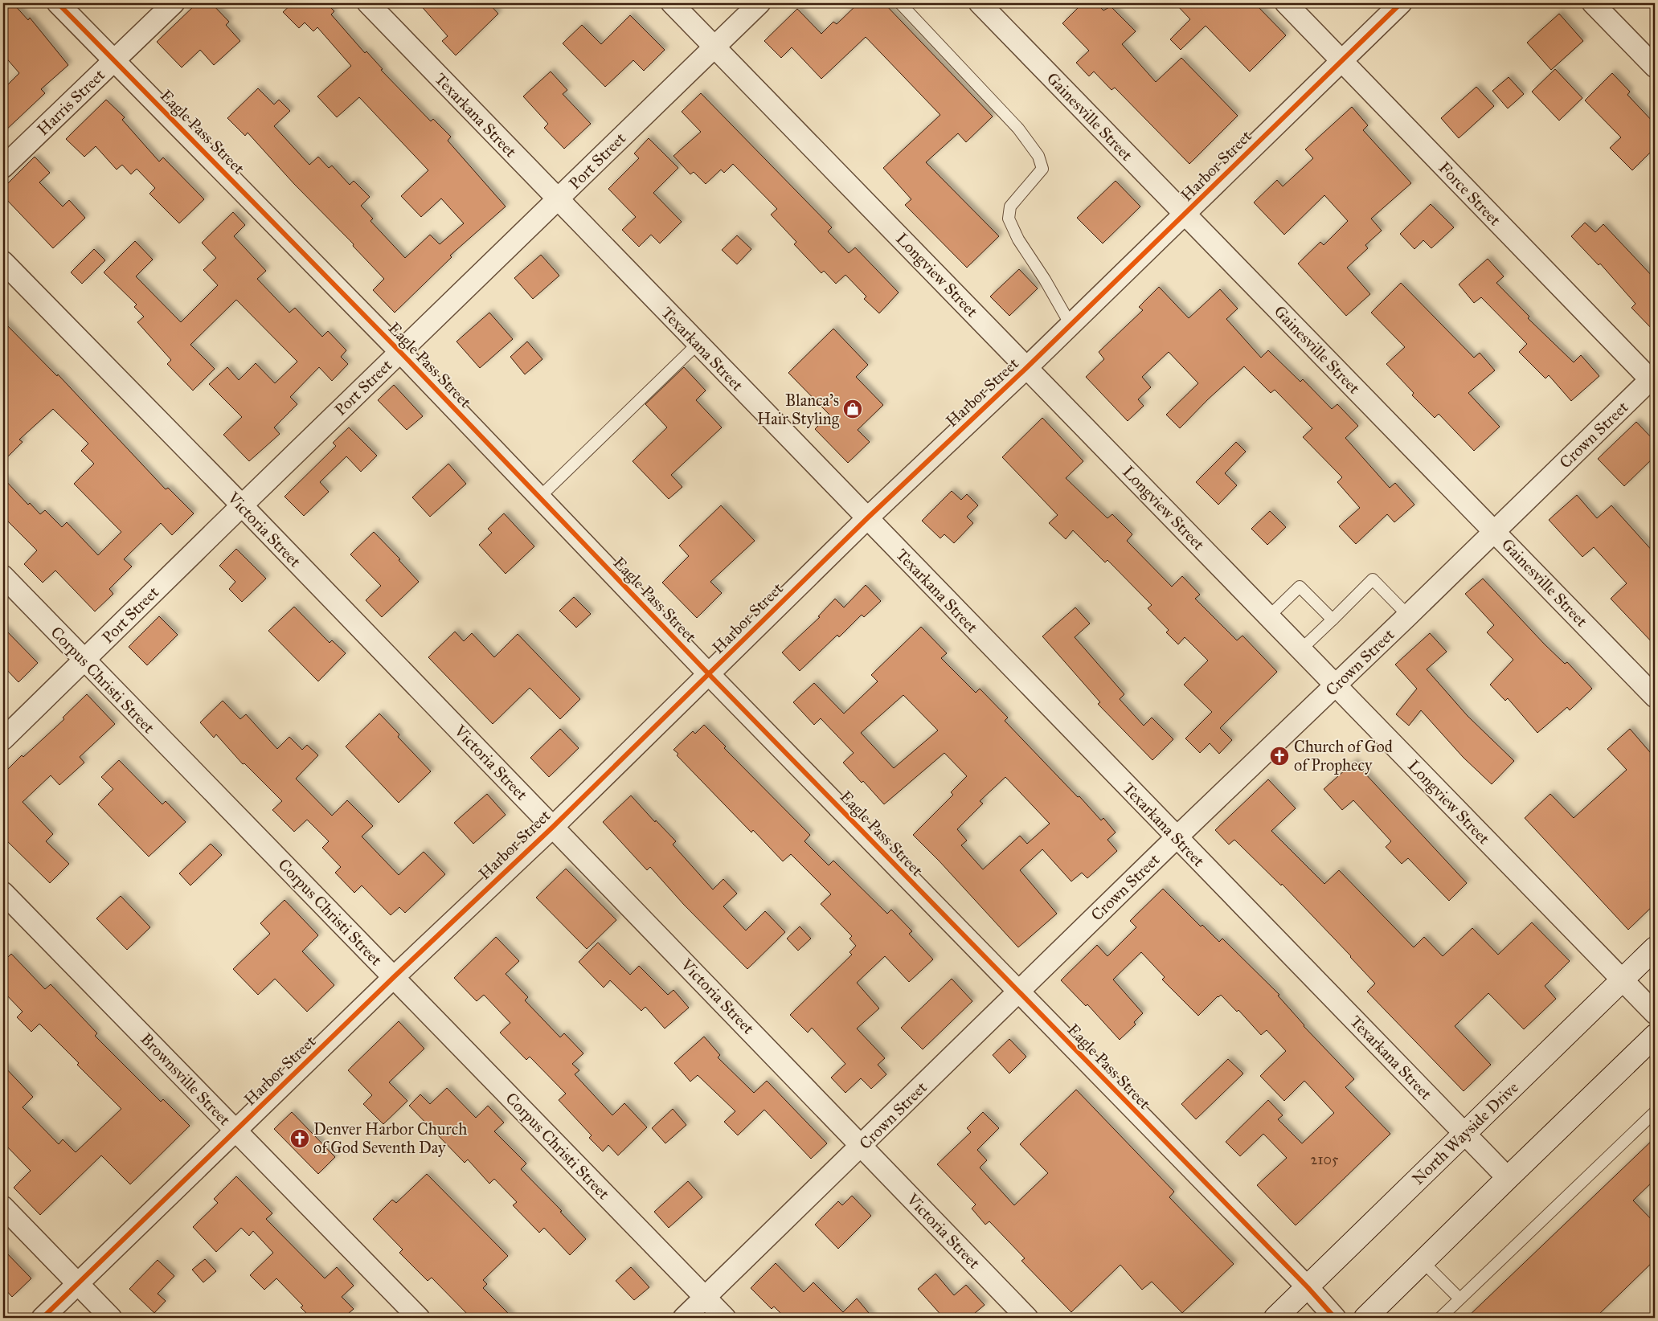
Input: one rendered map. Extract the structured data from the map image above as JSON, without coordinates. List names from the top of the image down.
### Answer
{
  "streets": {
    "main road": ["North Wayside Drive"],
    "street": [
      "Harris Street",
      "Texarkana Street",
      "Gainesville Street",
      "Eagle Pass Street",
      "Port Street",
      "Harbor Street",
      "Force Street",
      "Longview Street",
      "Crown Street",
      "Victoria Street",
      "Corpus Christi Street",
      "Brownsville Street"
    ]
  },
  "crossings": [
    ["Harris Street", "Eagle Pass Street"],
    ["Texarkana Street", "Port Street"],
    ["Texarkana Street", "Harbor Street"],
    ["Texarkana Street", "Crown Street"],
    ["Texarkana Street", "North Wayside Drive"],
    ["Gainesville Street", "Harbor Street"],
    ["Gainesville Street", "Crown Street"],
    ["Eagle Pass Street", "Port Street"],
    ["Eagle Pass Street", "Harbor Street"],
    ["Eagle Pass Street", "Crown Street"],
    ["Eagle Pass Street", "North Wayside Drive"],
    ["Port Street", "Longview Street"],
    ["Port Street", "Victoria Street"],
    ["Port Street", "Corpus Christi Street"],
    ["Harbor Street", "Force Street"],
    ["Harbor Street", "Longview Street"],
    ["Harbor Street", "Victoria Street"],
    ["Harbor Street", "Corpus Christi Street"],
    ["Harbor Street", "Brownsville Street"],
    ["Force Street", "Crown Street"],
    ["Longview Street", "Crown Street"],
    ["Longview Street", "North Wayside Drive"],
    ["Crown Street", "Victoria Street"],
    ["Crown Street", "Corpus Christi Street"]
  ],
  "places": {
    "shop": ["Blanca's Hair Styling"],
    "church": ["Church of God of Prophecy", "Denver Harbor Church of God Seventh Day"]
  },
  "house_numbers": ["2105"]
}
